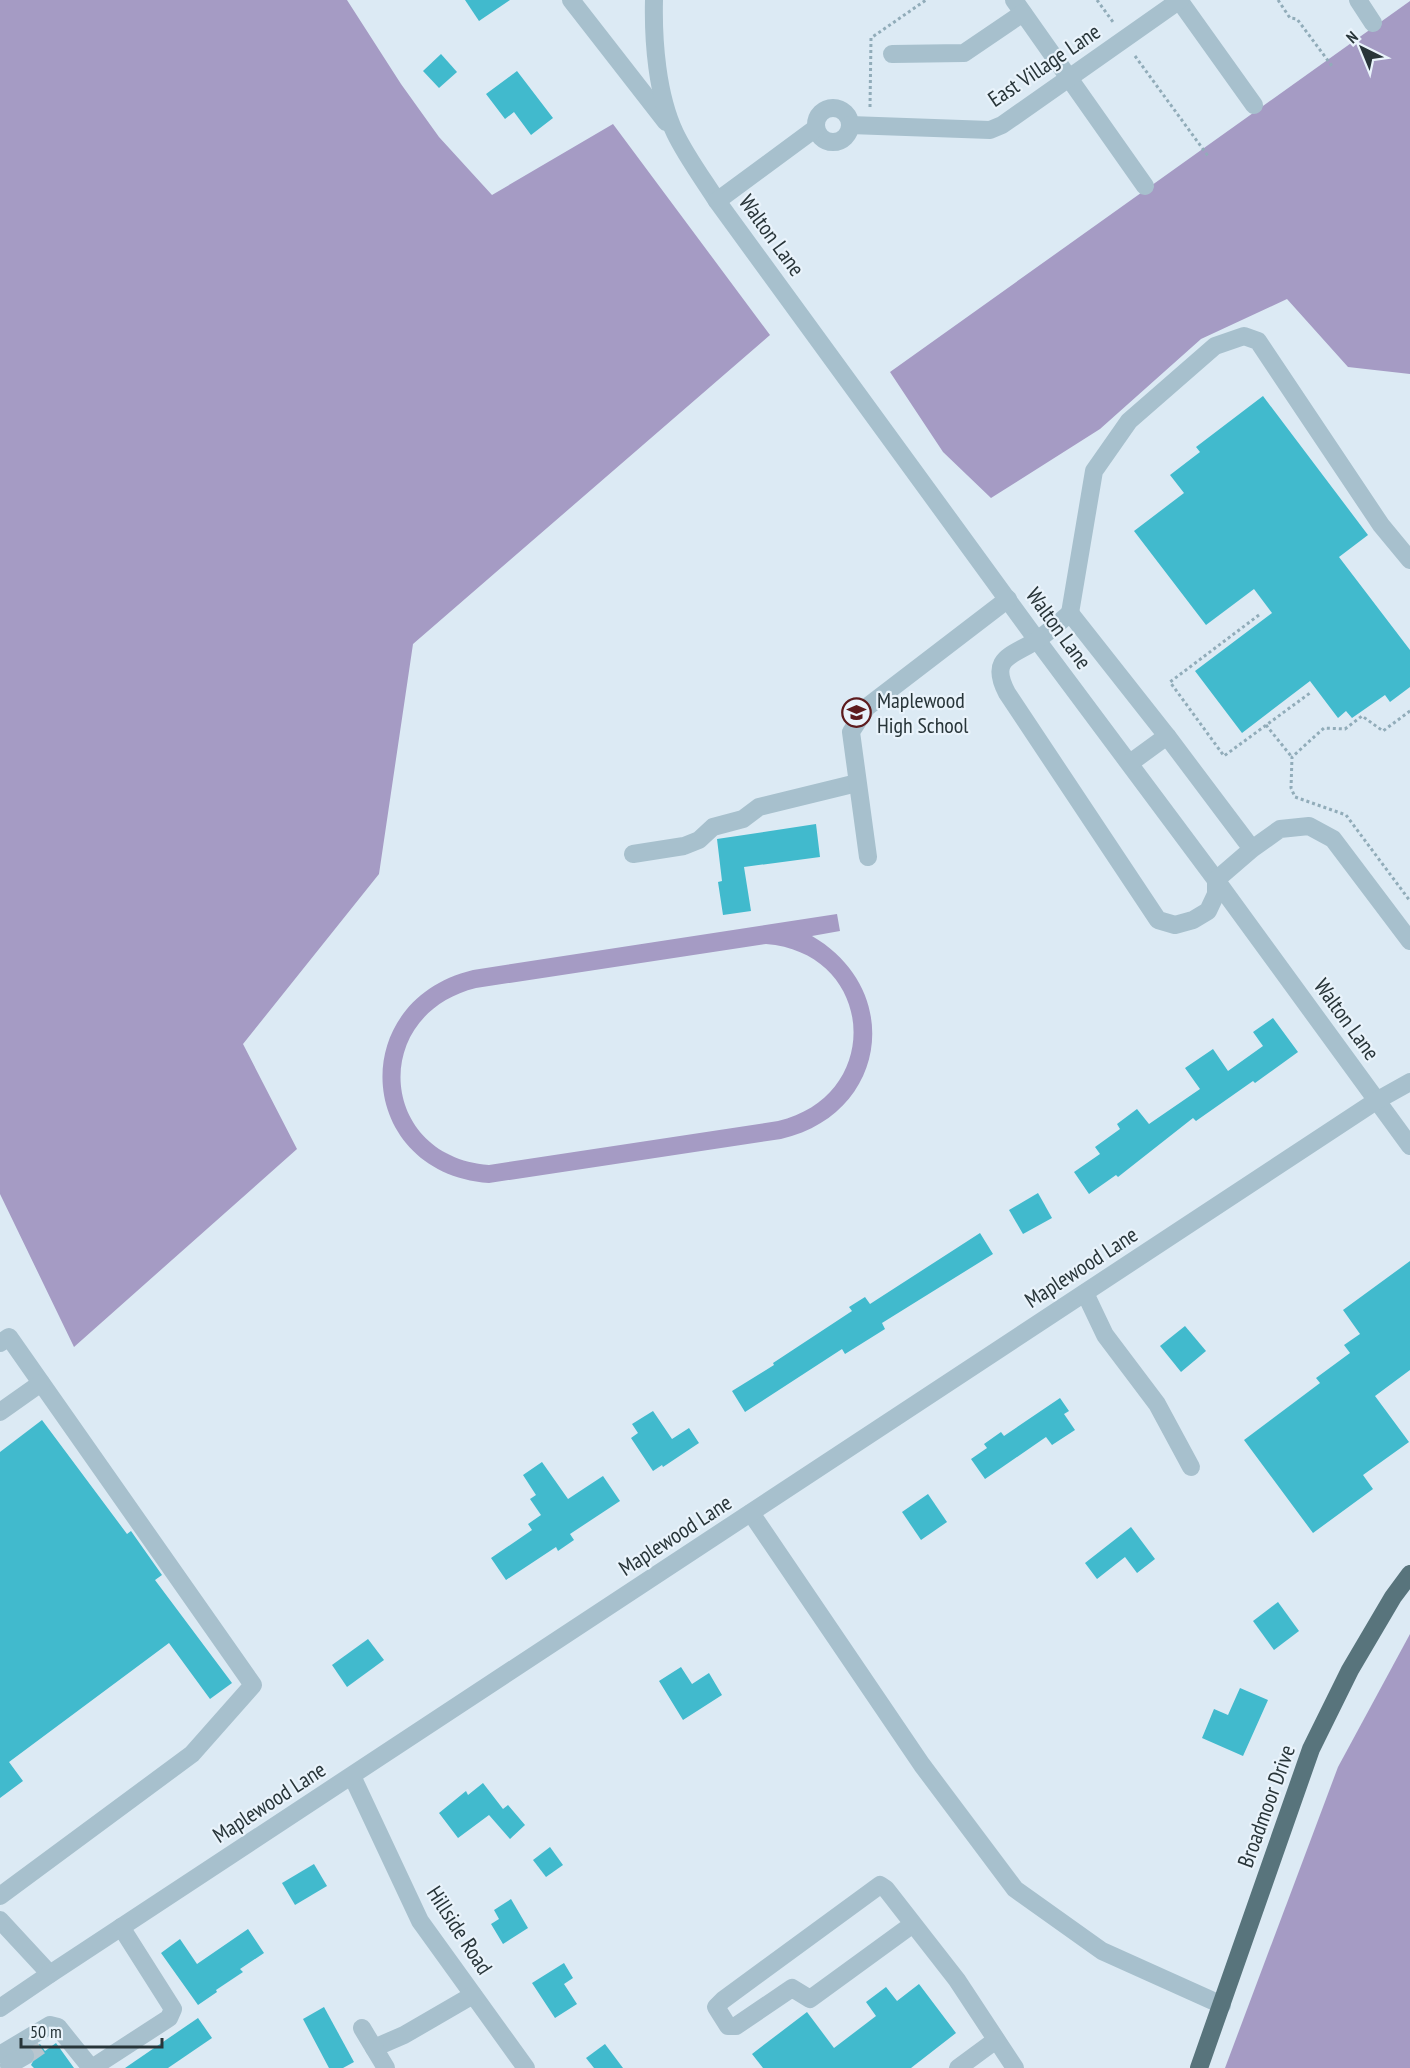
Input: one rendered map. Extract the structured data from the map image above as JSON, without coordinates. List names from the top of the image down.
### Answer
{
  "streets": {
    "main road": ["Broadmoor Drive"],
    "street": [
      "East Village Lane",
      "Walton Lane",
      "Maplewood Lane",
      "Hillside Road"
    ]
  },
  "crossings": [
    ["Walton Lane", "Maplewood Lane"],
    ["Maplewood Lane", "Hillside Road"]
  ],
  "places": {
    "school or university": ["Maplewood High School"]
  },
  "scale_bar": "50 m",
  "north": "top left"
}
